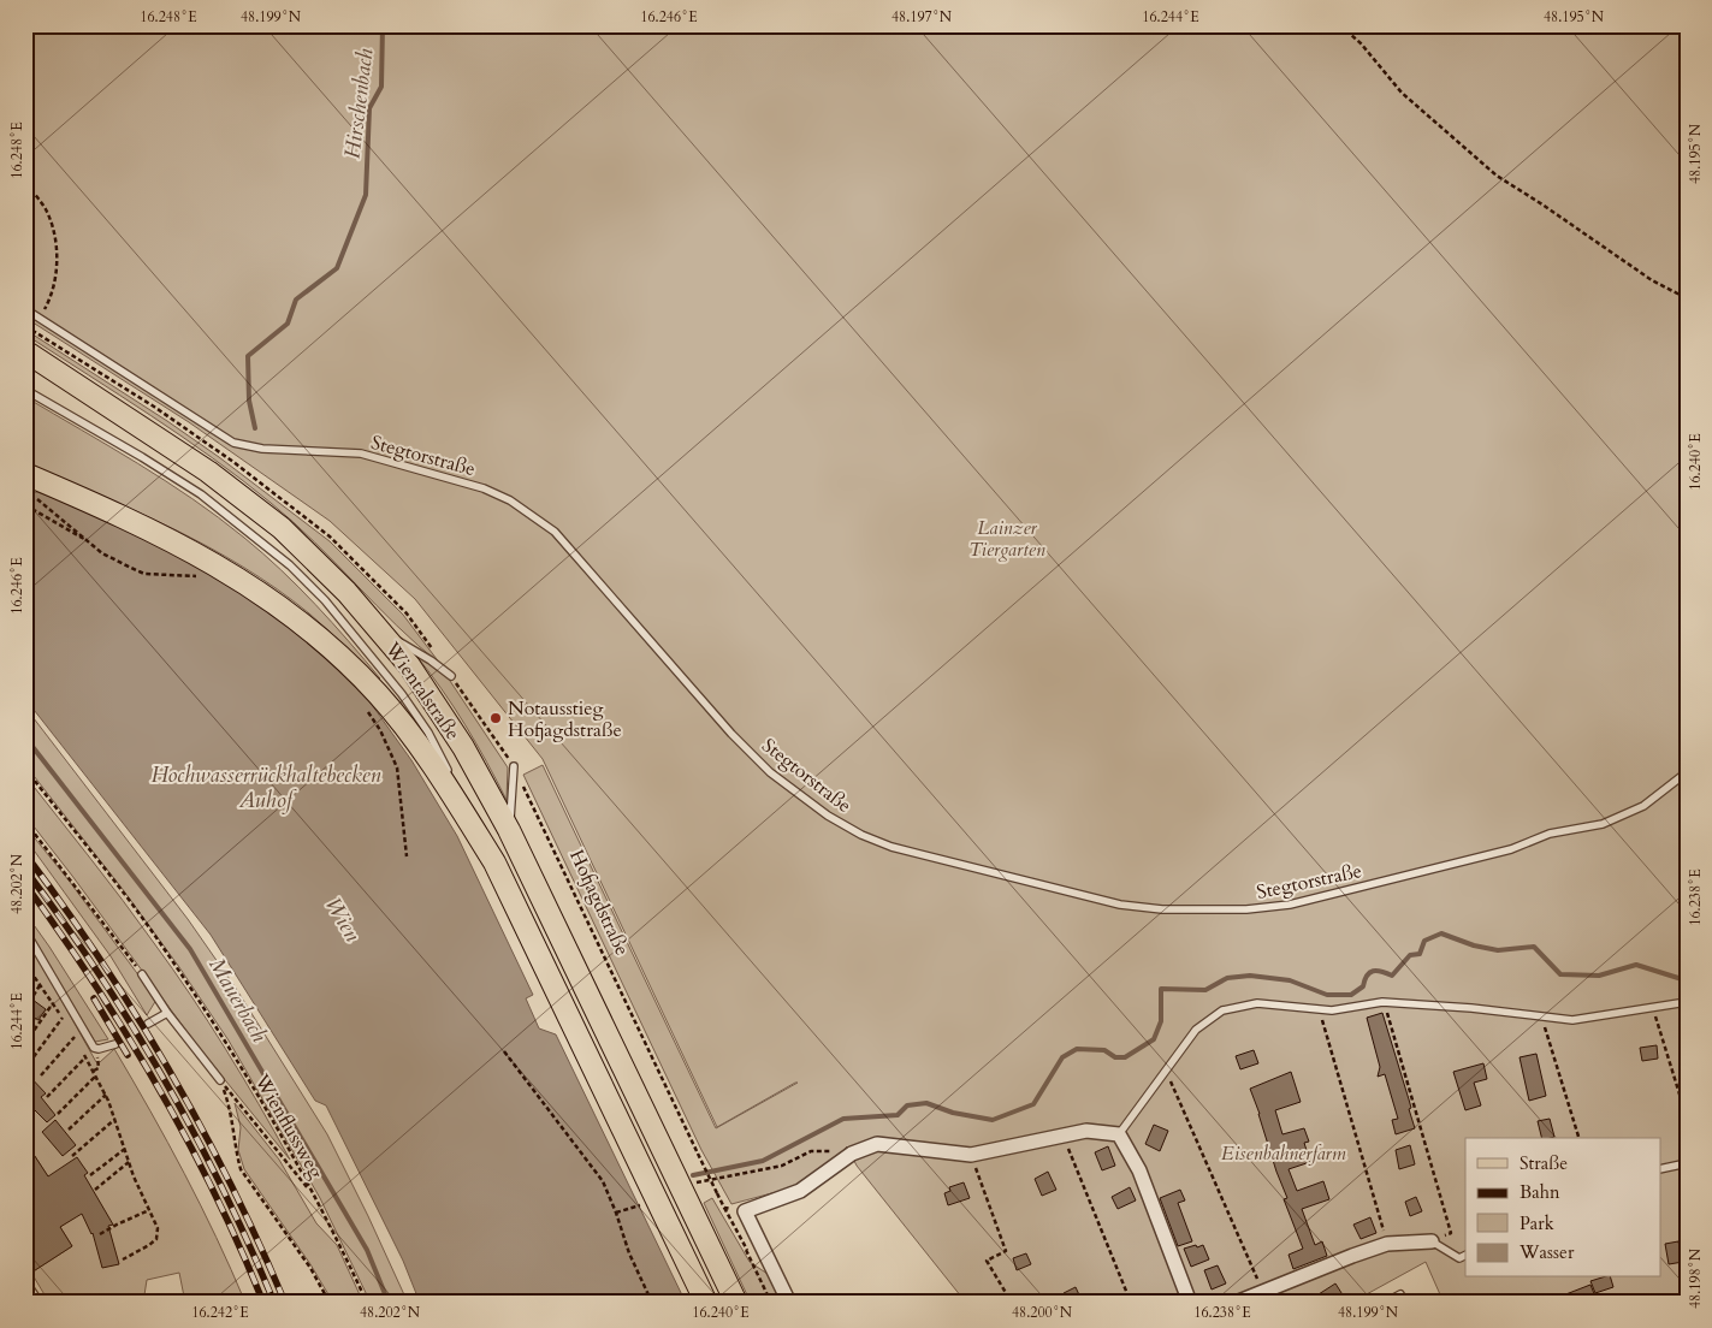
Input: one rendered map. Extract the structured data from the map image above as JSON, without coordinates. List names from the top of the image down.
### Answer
{
  "streets": {
    "main road": ["Wientalstraße"],
    "lane": ["Stegtorstraße"],
    "path": ["Hofjagdstraße", "Wienflussweg"]
  },
  "water": [
    "Hirschenbach",
    "Hochwasserrückhaltebecken Auhof",
    "Wien",
    "Mauerbach"
  ],
  "parks": ["Lainzer Tiergarten", "Eisenbahnerfarm"],
  "places": ["Notausstieg Hofjagdstraße"],
  "legend": [
    "Straße",
    "Bahn",
    "Park",
    "Wasser"
  ],
  "coordinates": [
    "16.248°E",
    "48.199°N",
    "16.246°E",
    "48.197°N",
    "16.244°E",
    "48.195°N",
    "16.240°E",
    "48.202°N",
    "16.238°E",
    "48.198°N",
    "16.242°E",
    "48.200°N"
  ]
}
